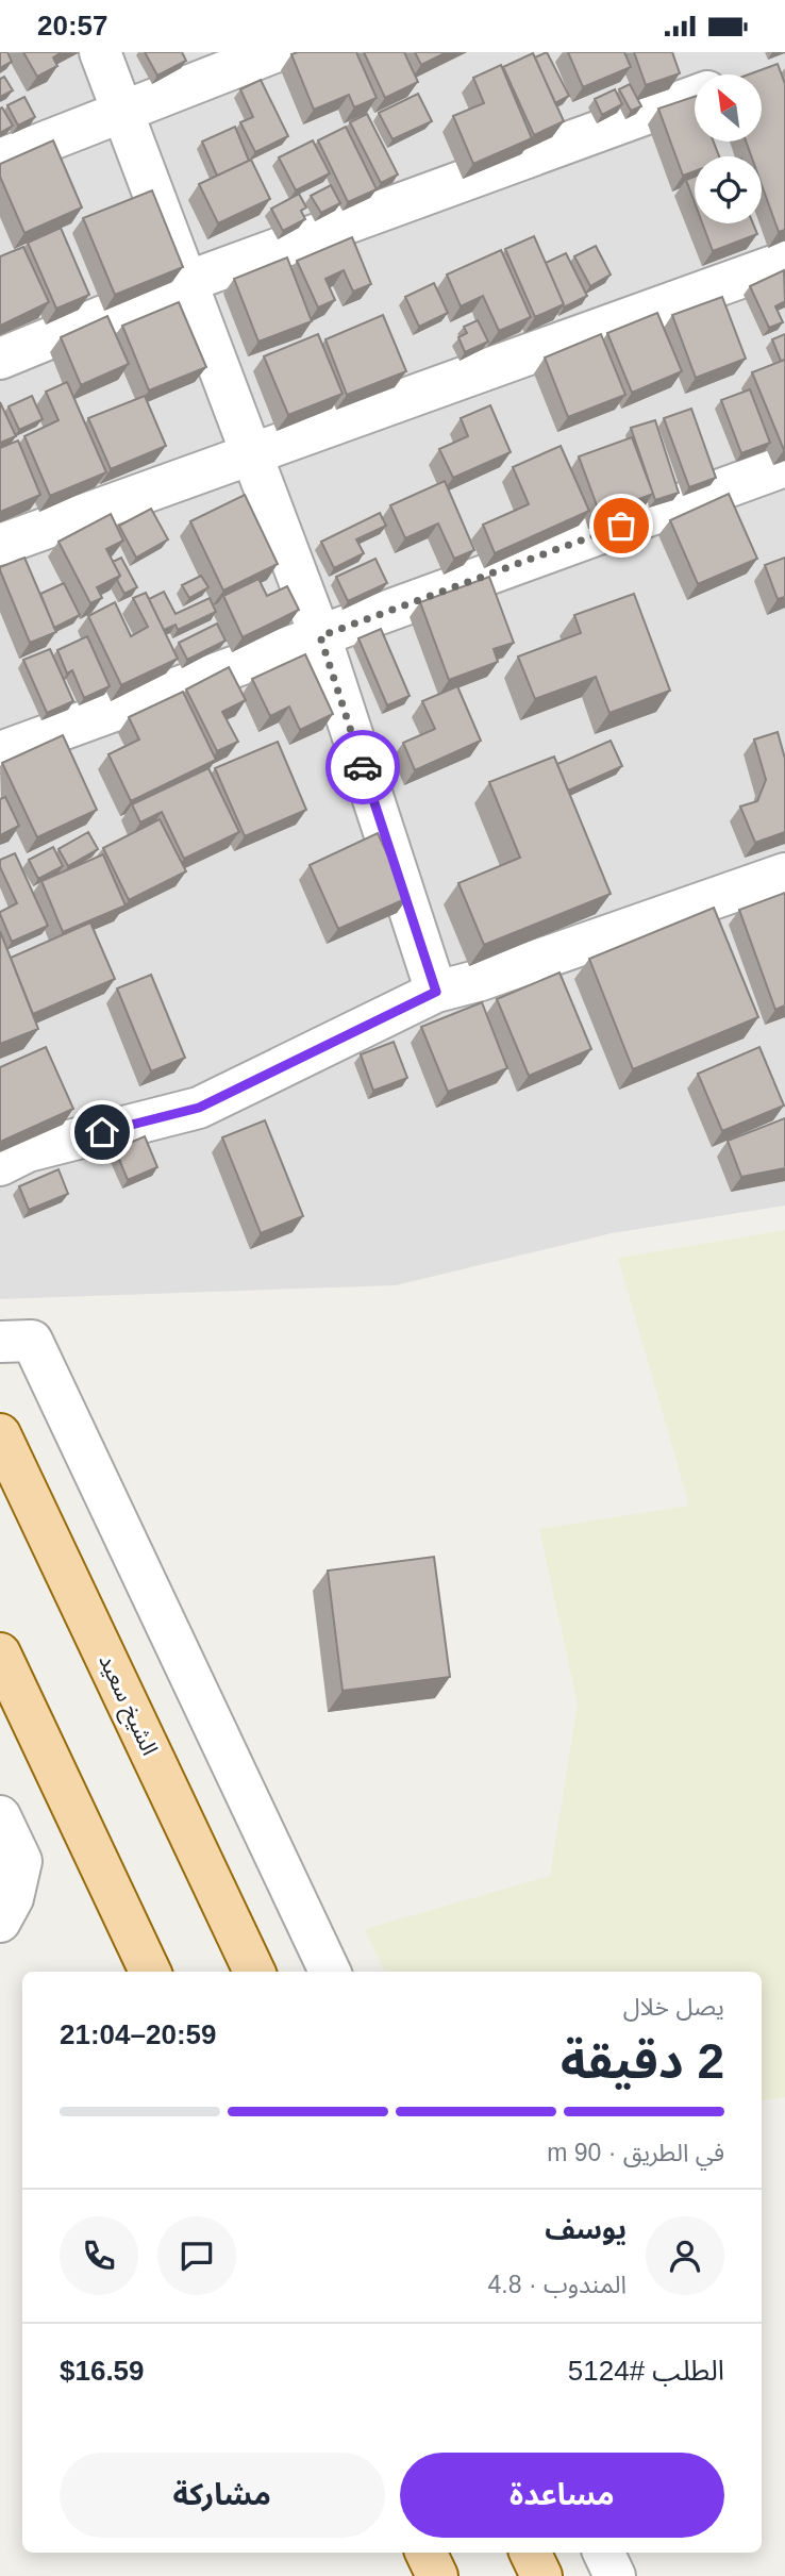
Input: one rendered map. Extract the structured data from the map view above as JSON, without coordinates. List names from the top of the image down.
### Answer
{
  "streets": {
    "main road": ["الشيخ سعيد"]
  },
  "north": "top left",
  "page": {
    "status": "20:57",
    "heading": ["2 دقيقة", "يصل خلال", "20:59–21:04"],
    "panel": [
      "يوسف",
      "المندوب · 4.8",
      "الطلب #5124",
      "$16.59"
    ],
    "bar": "في الطريق · 90 m",
    "buttons": ["مساعدة", "مشاركة"]
  }
}
